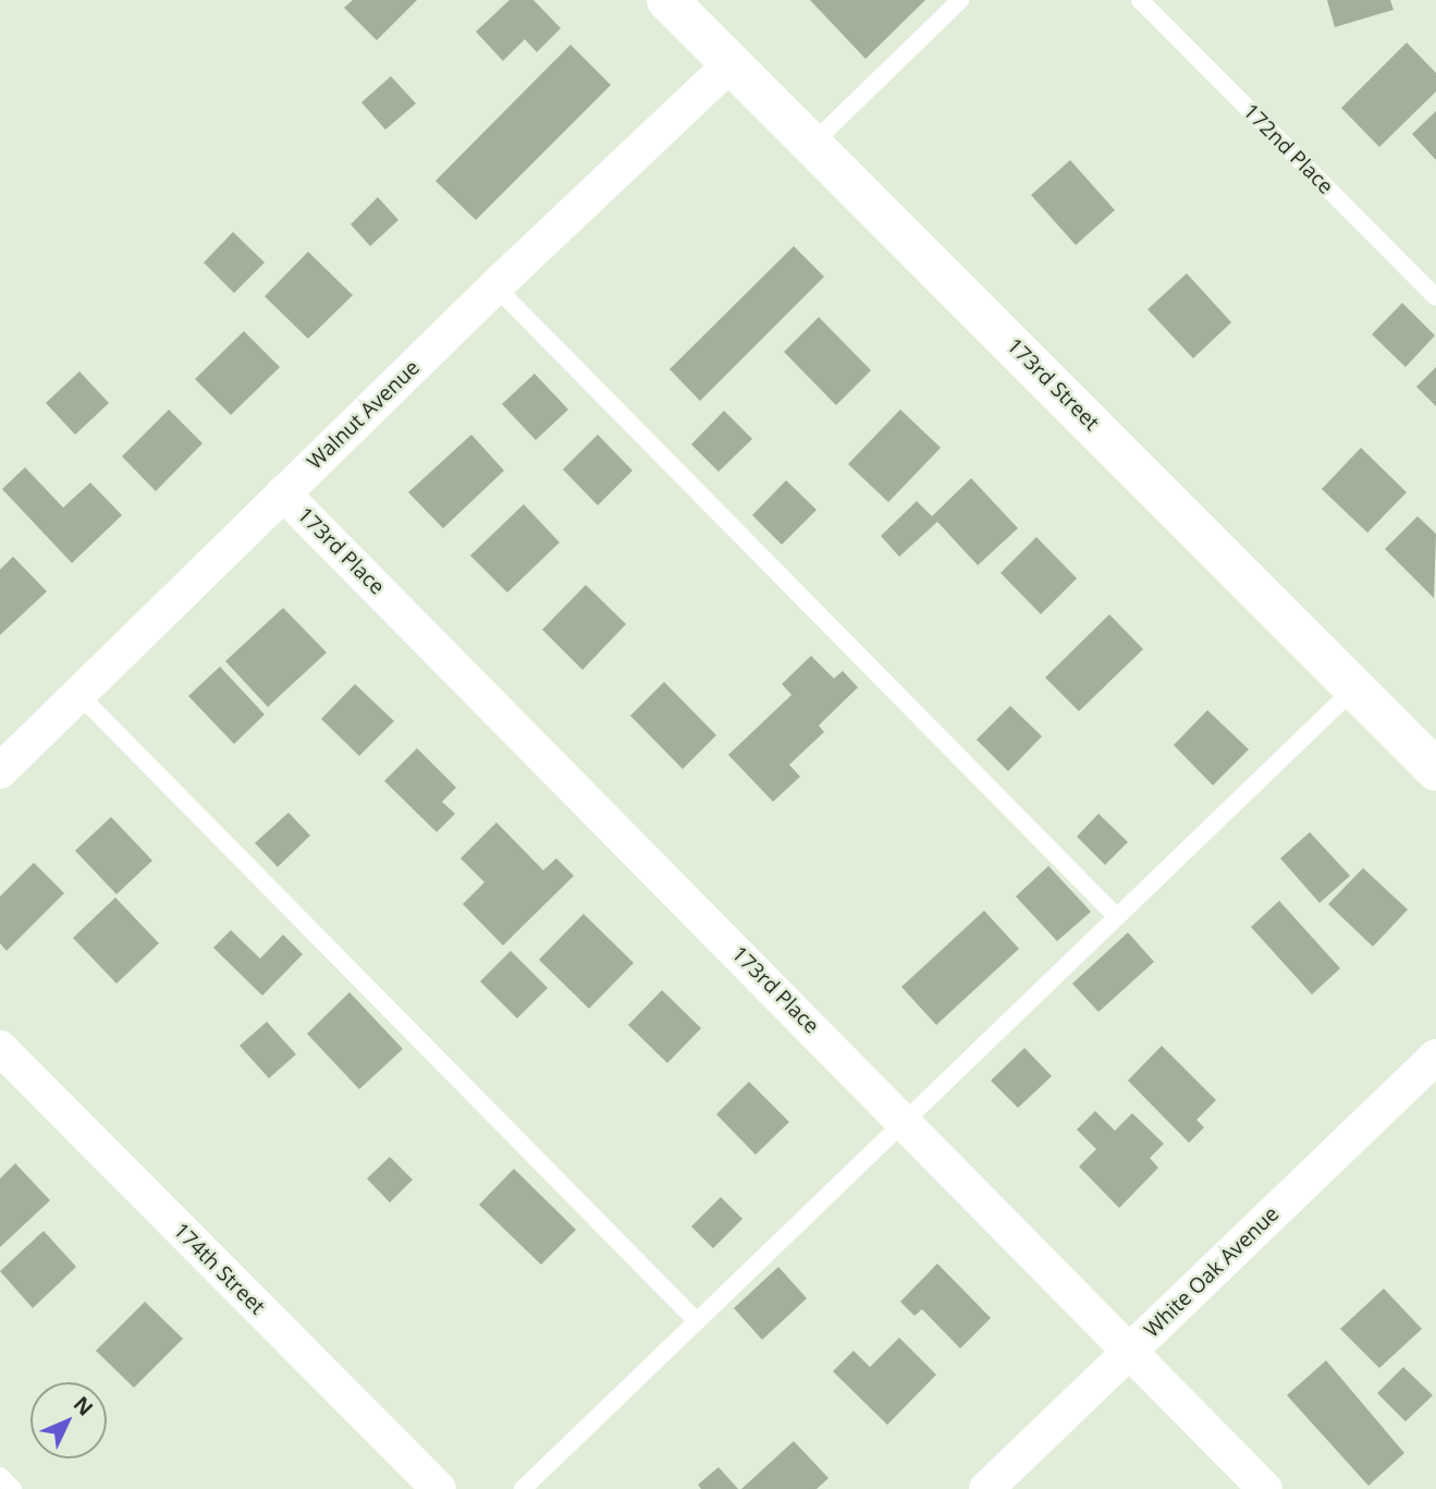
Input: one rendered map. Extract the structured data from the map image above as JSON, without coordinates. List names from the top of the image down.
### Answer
{
  "streets": {
    "street": [
      "173rd Street",
      "Walnut Avenue",
      "173rd Place",
      "174th Street",
      "White Oak Avenue"
    ],
    "lane": ["172nd Place"]
  },
  "crossings": [
    ["173rd Street", "Walnut Avenue"],
    ["Walnut Avenue", "173rd Place"],
    ["173rd Place", "White Oak Avenue"]
  ],
  "north": "top right"
}
